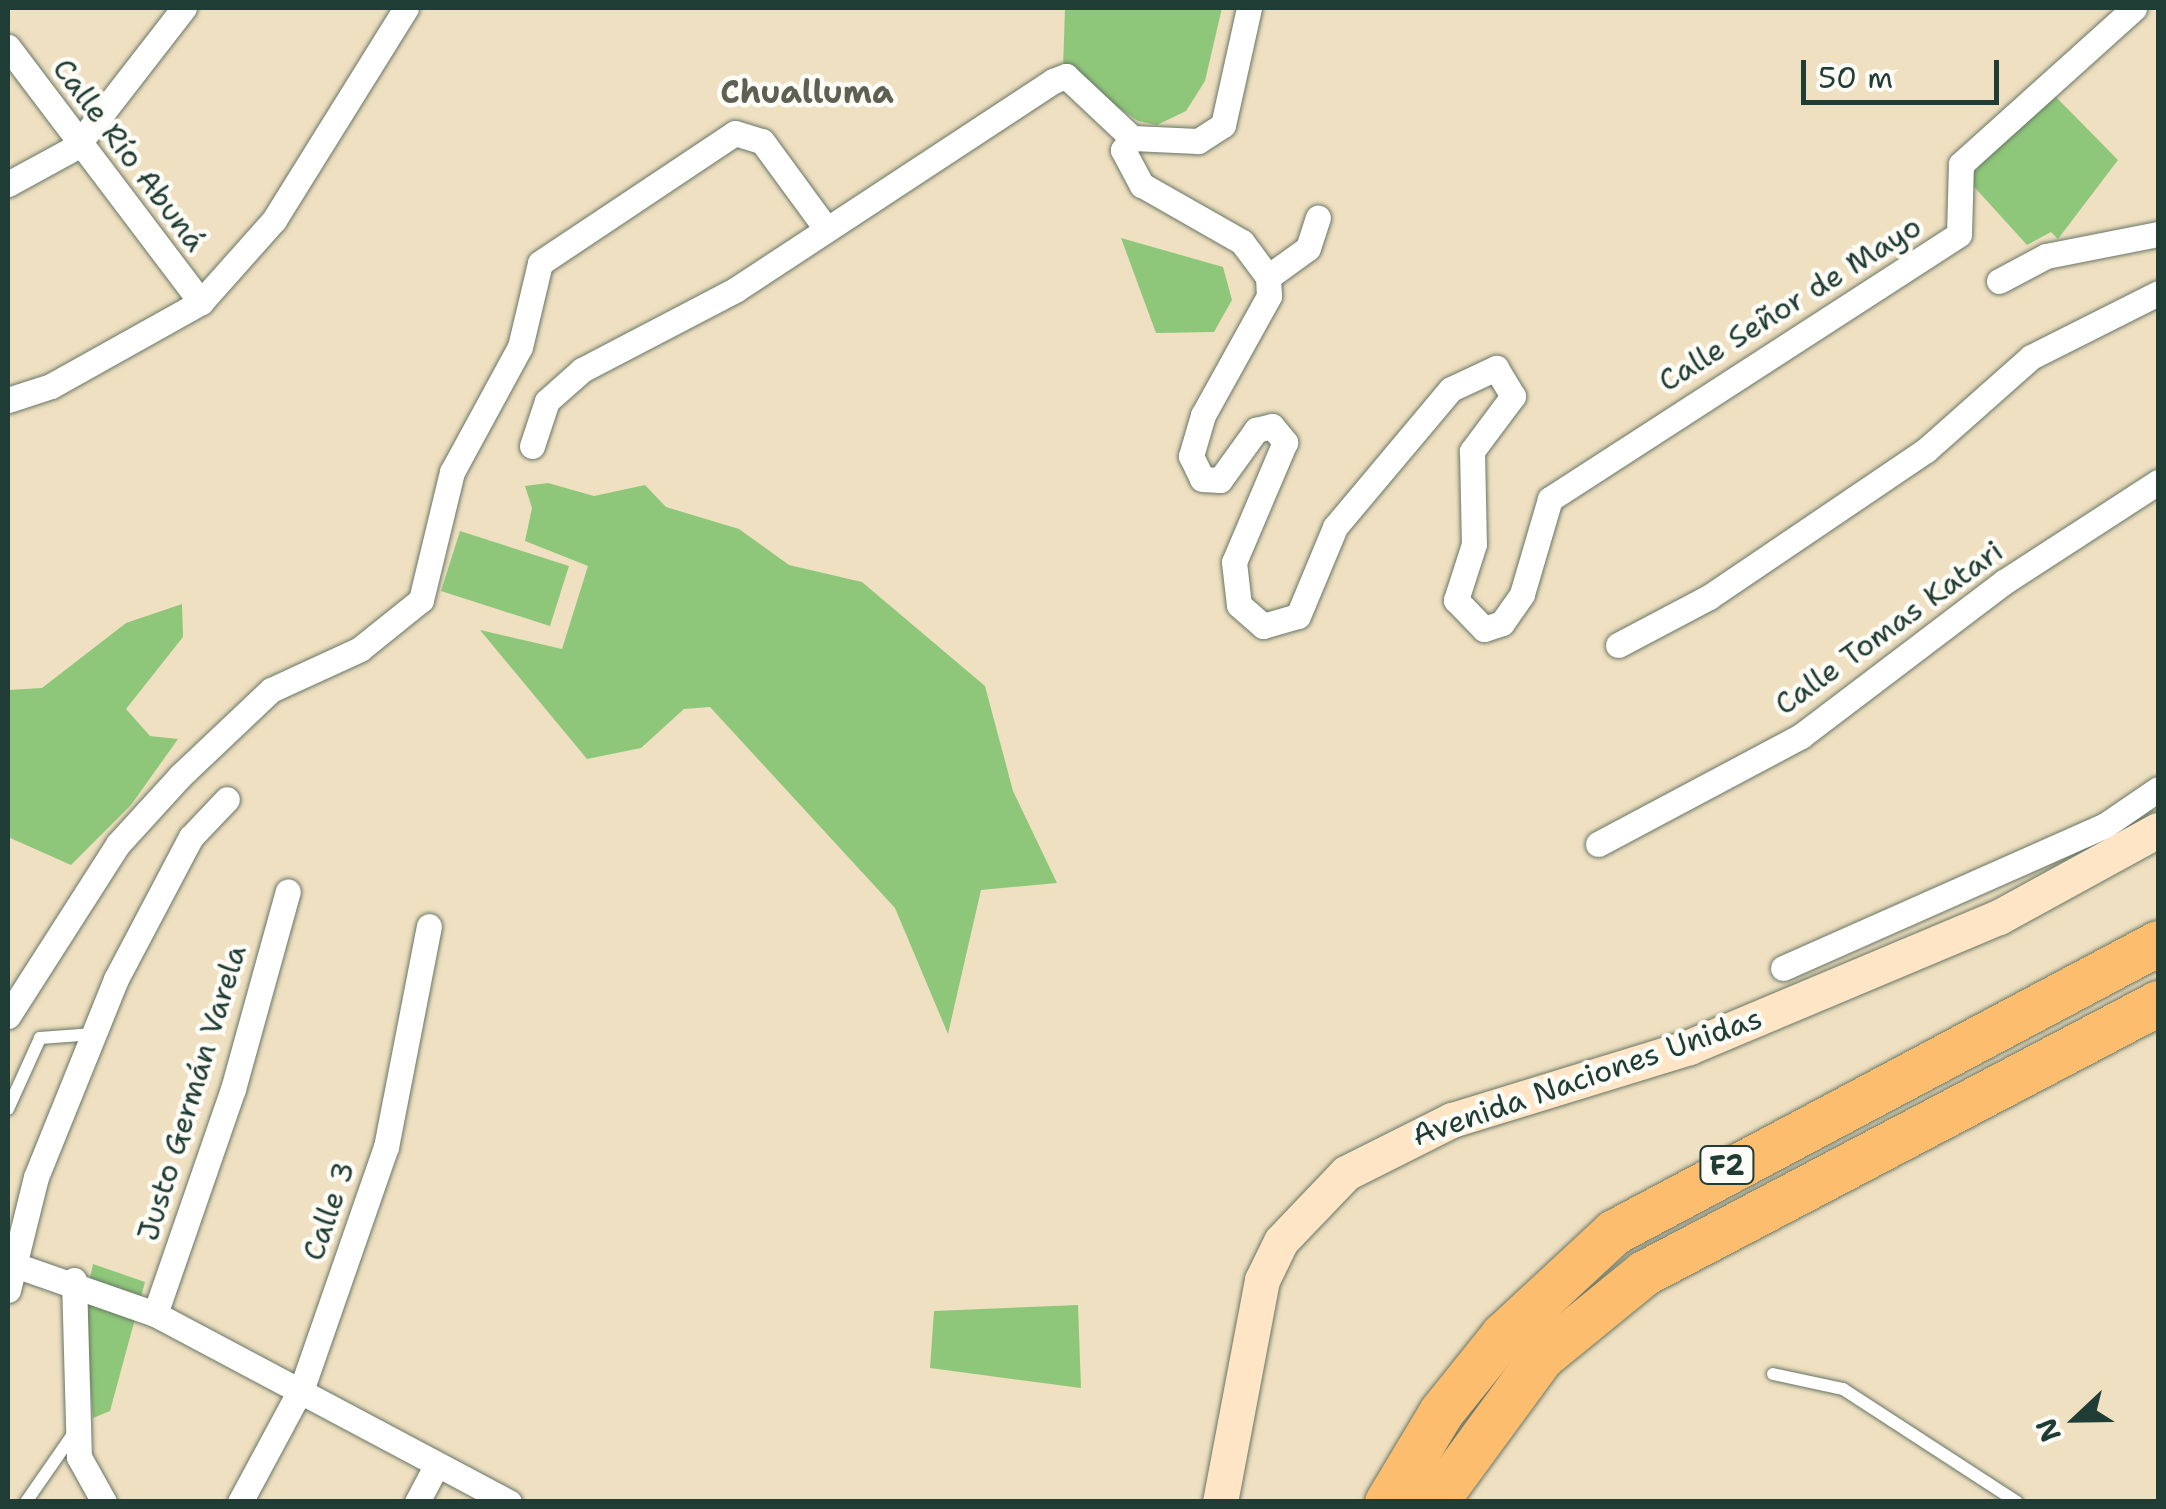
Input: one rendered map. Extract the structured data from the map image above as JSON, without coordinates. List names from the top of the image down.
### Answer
{
  "streets": {
    "highway": ["F2"],
    "street": [
      "Calle Río Abuná",
      "Calle Señor de Mayo",
      "Calle Tomas Katari",
      "Avenida Naciones Unidas",
      "Justo Germán Varela",
      "Calle 3"
    ]
  },
  "districts": ["Chualluma"],
  "scale_bar": "50 m",
  "north": "left"
}
